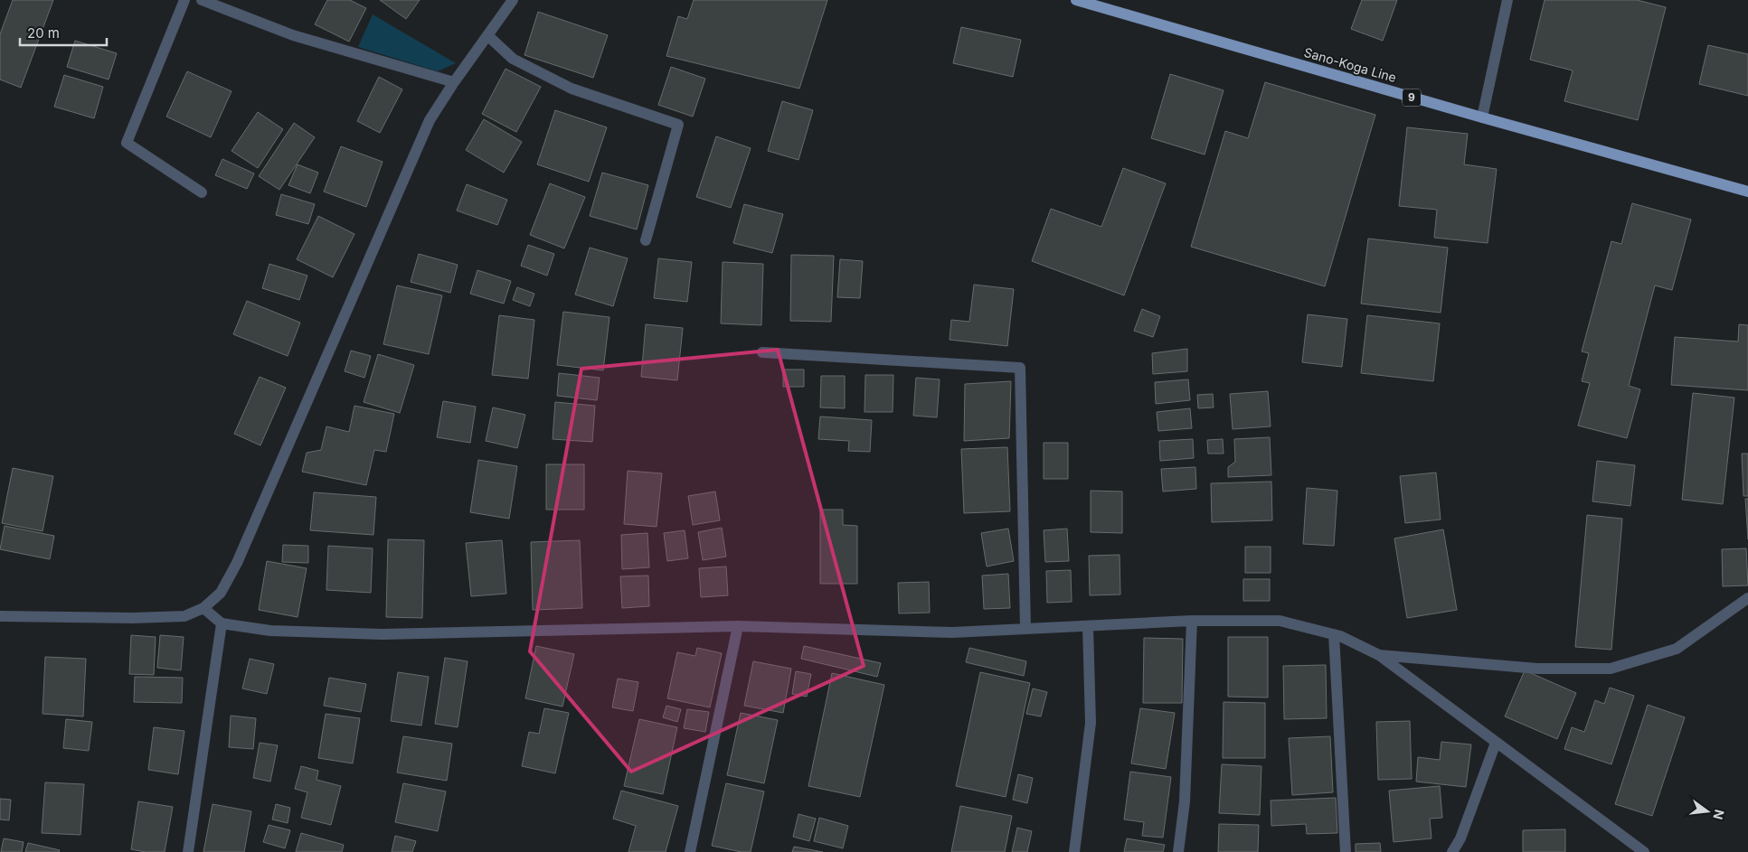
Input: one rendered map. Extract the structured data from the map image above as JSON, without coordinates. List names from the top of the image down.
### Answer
{
  "streets": {
    "main road": ["Sano-Koga Line", "9"]
  },
  "scale_bar": "20 m",
  "north": "right"
}
